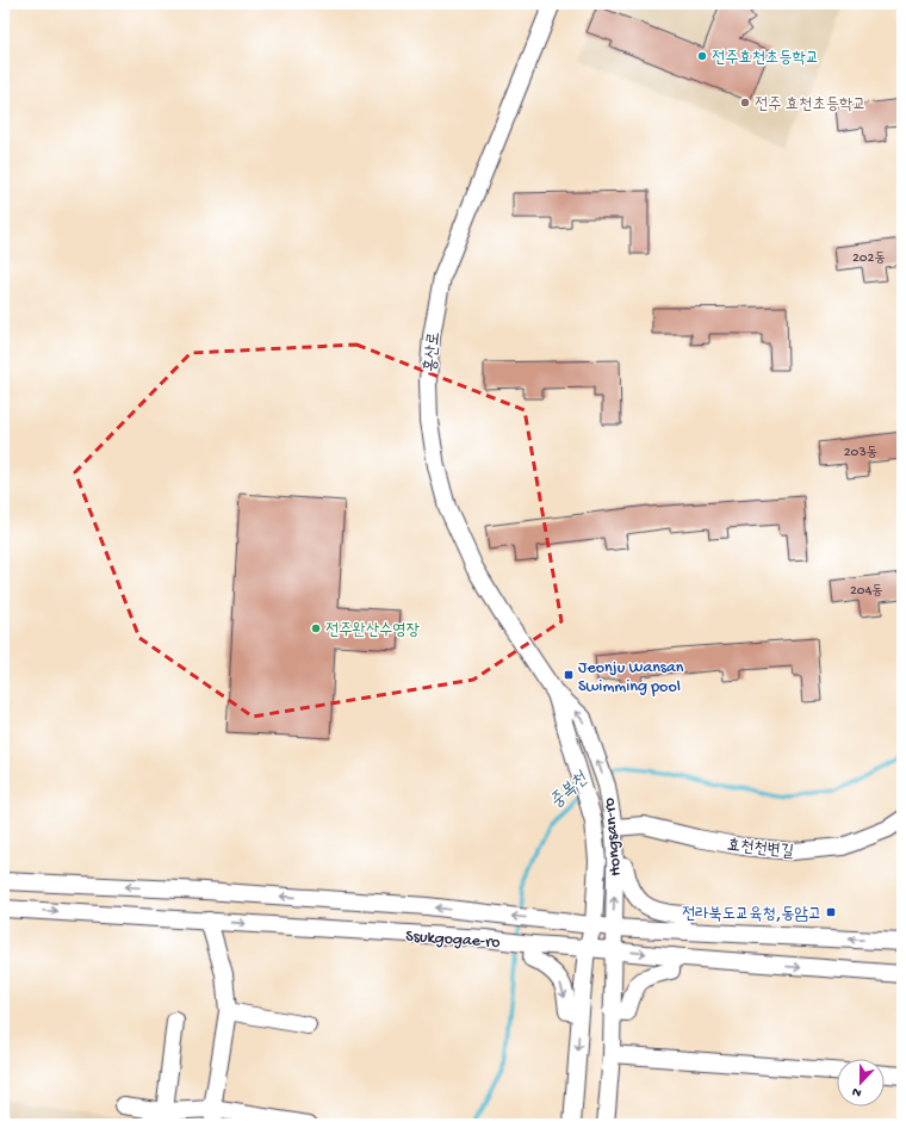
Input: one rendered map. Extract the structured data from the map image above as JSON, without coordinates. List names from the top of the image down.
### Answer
{
  "streets": {
    "street": [
      "홍산로",
      "Hongsan-ro",
      "효천천변길",
      "Ssukgogae-ro"
    ]
  },
  "crossings": [
    ["홍산로", "Hongsan-ro"],
    ["Hongsan-ro", "효천천변길"],
    ["Hongsan-ro", "Ssukgogae-ro"]
  ],
  "water": ["중복천"],
  "places": {
    "other": ["전주효천초등학교", "전주 효천초등학교", "전주완산수영장"],
    "transit": ["Jeonju Wansan Swimming pool", "전라북도교육청,동암고"]
  },
  "house_numbers": ["202동", "203동", "204동"],
  "north": "bottom"
}
